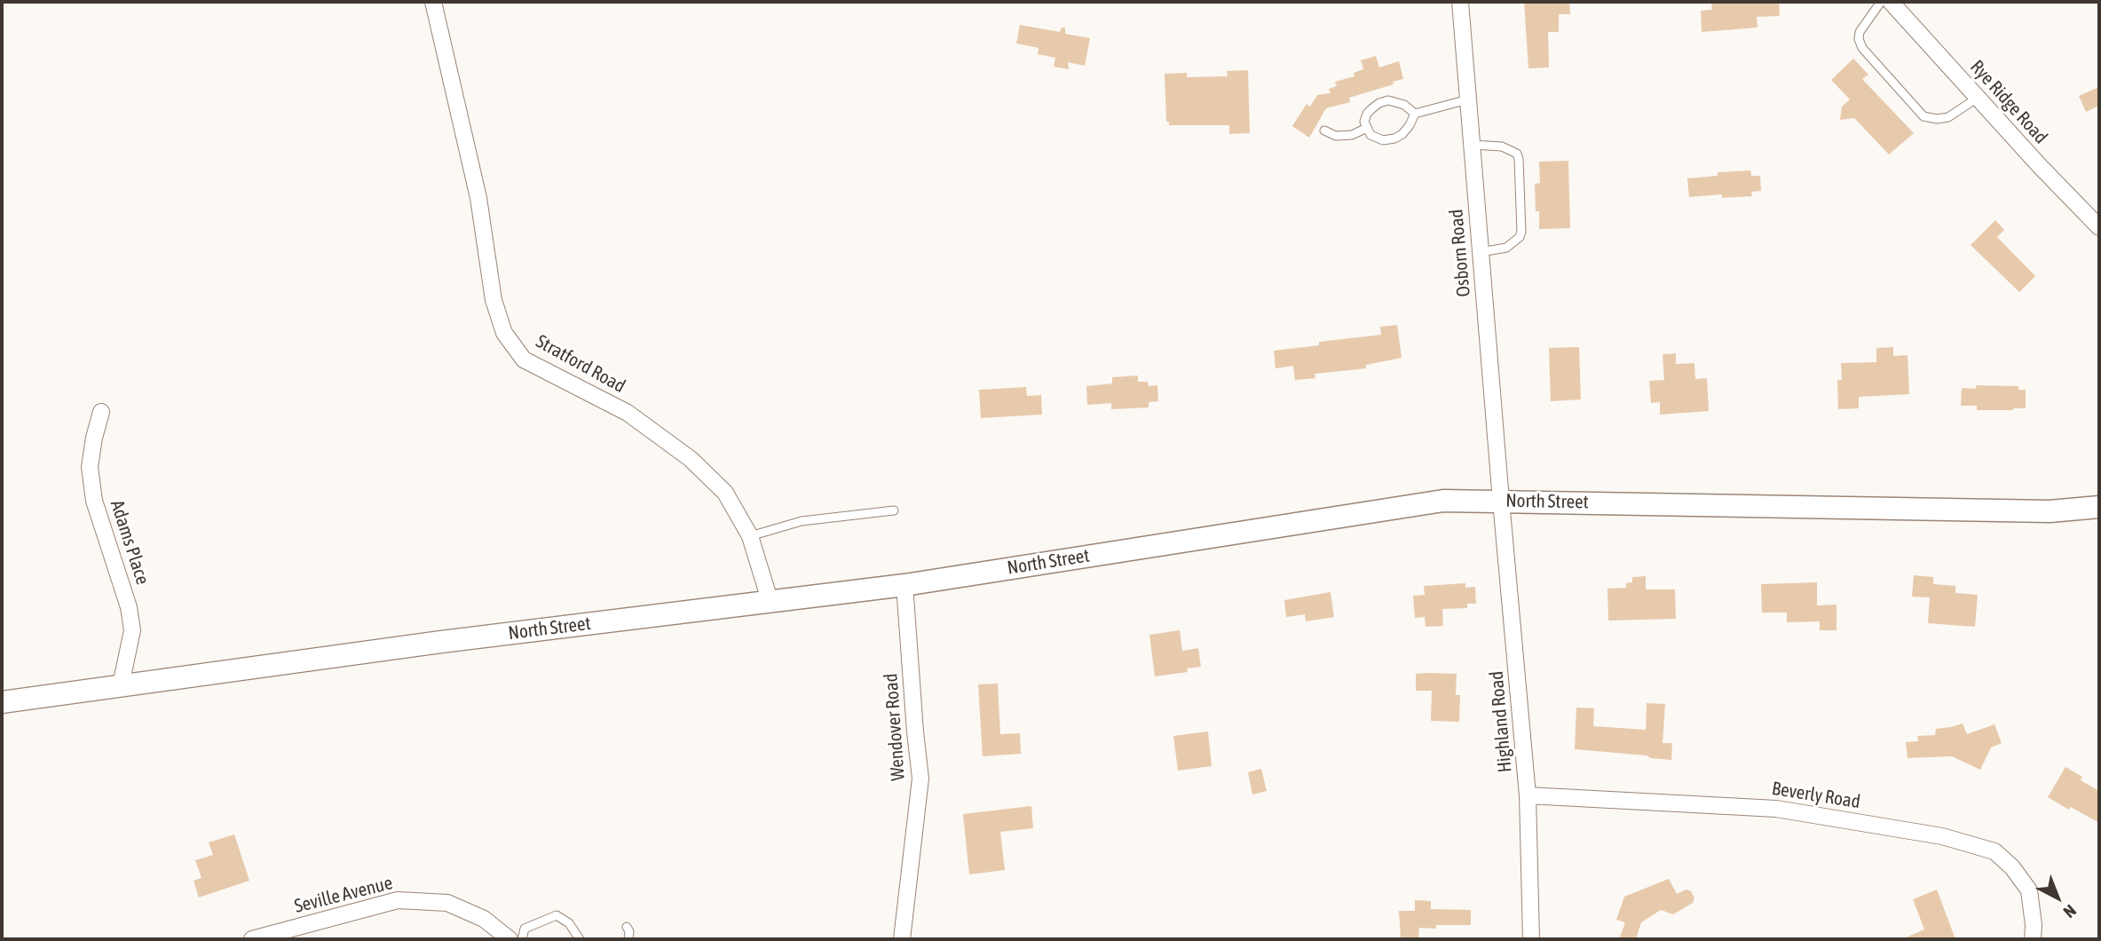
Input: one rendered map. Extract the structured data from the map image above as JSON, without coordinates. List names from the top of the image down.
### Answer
{
  "streets": {
    "main road": ["North Street"],
    "street": [
      "Rye Ridge Road",
      "Osborn Road",
      "Stratford Road",
      "Adams Place",
      "Highland Road",
      "Wendover Road",
      "Beverly Road",
      "Seville Avenue"
    ]
  },
  "crossings": [
    ["Osborn Road", "North Street"],
    ["Osborn Road", "Highland Road"],
    ["Stratford Road", "North Street"],
    ["North Street", "Adams Place"],
    ["North Street", "Highland Road"],
    ["North Street", "Wendover Road"],
    ["Highland Road", "Beverly Road"]
  ],
  "north": "bottom right"
}
